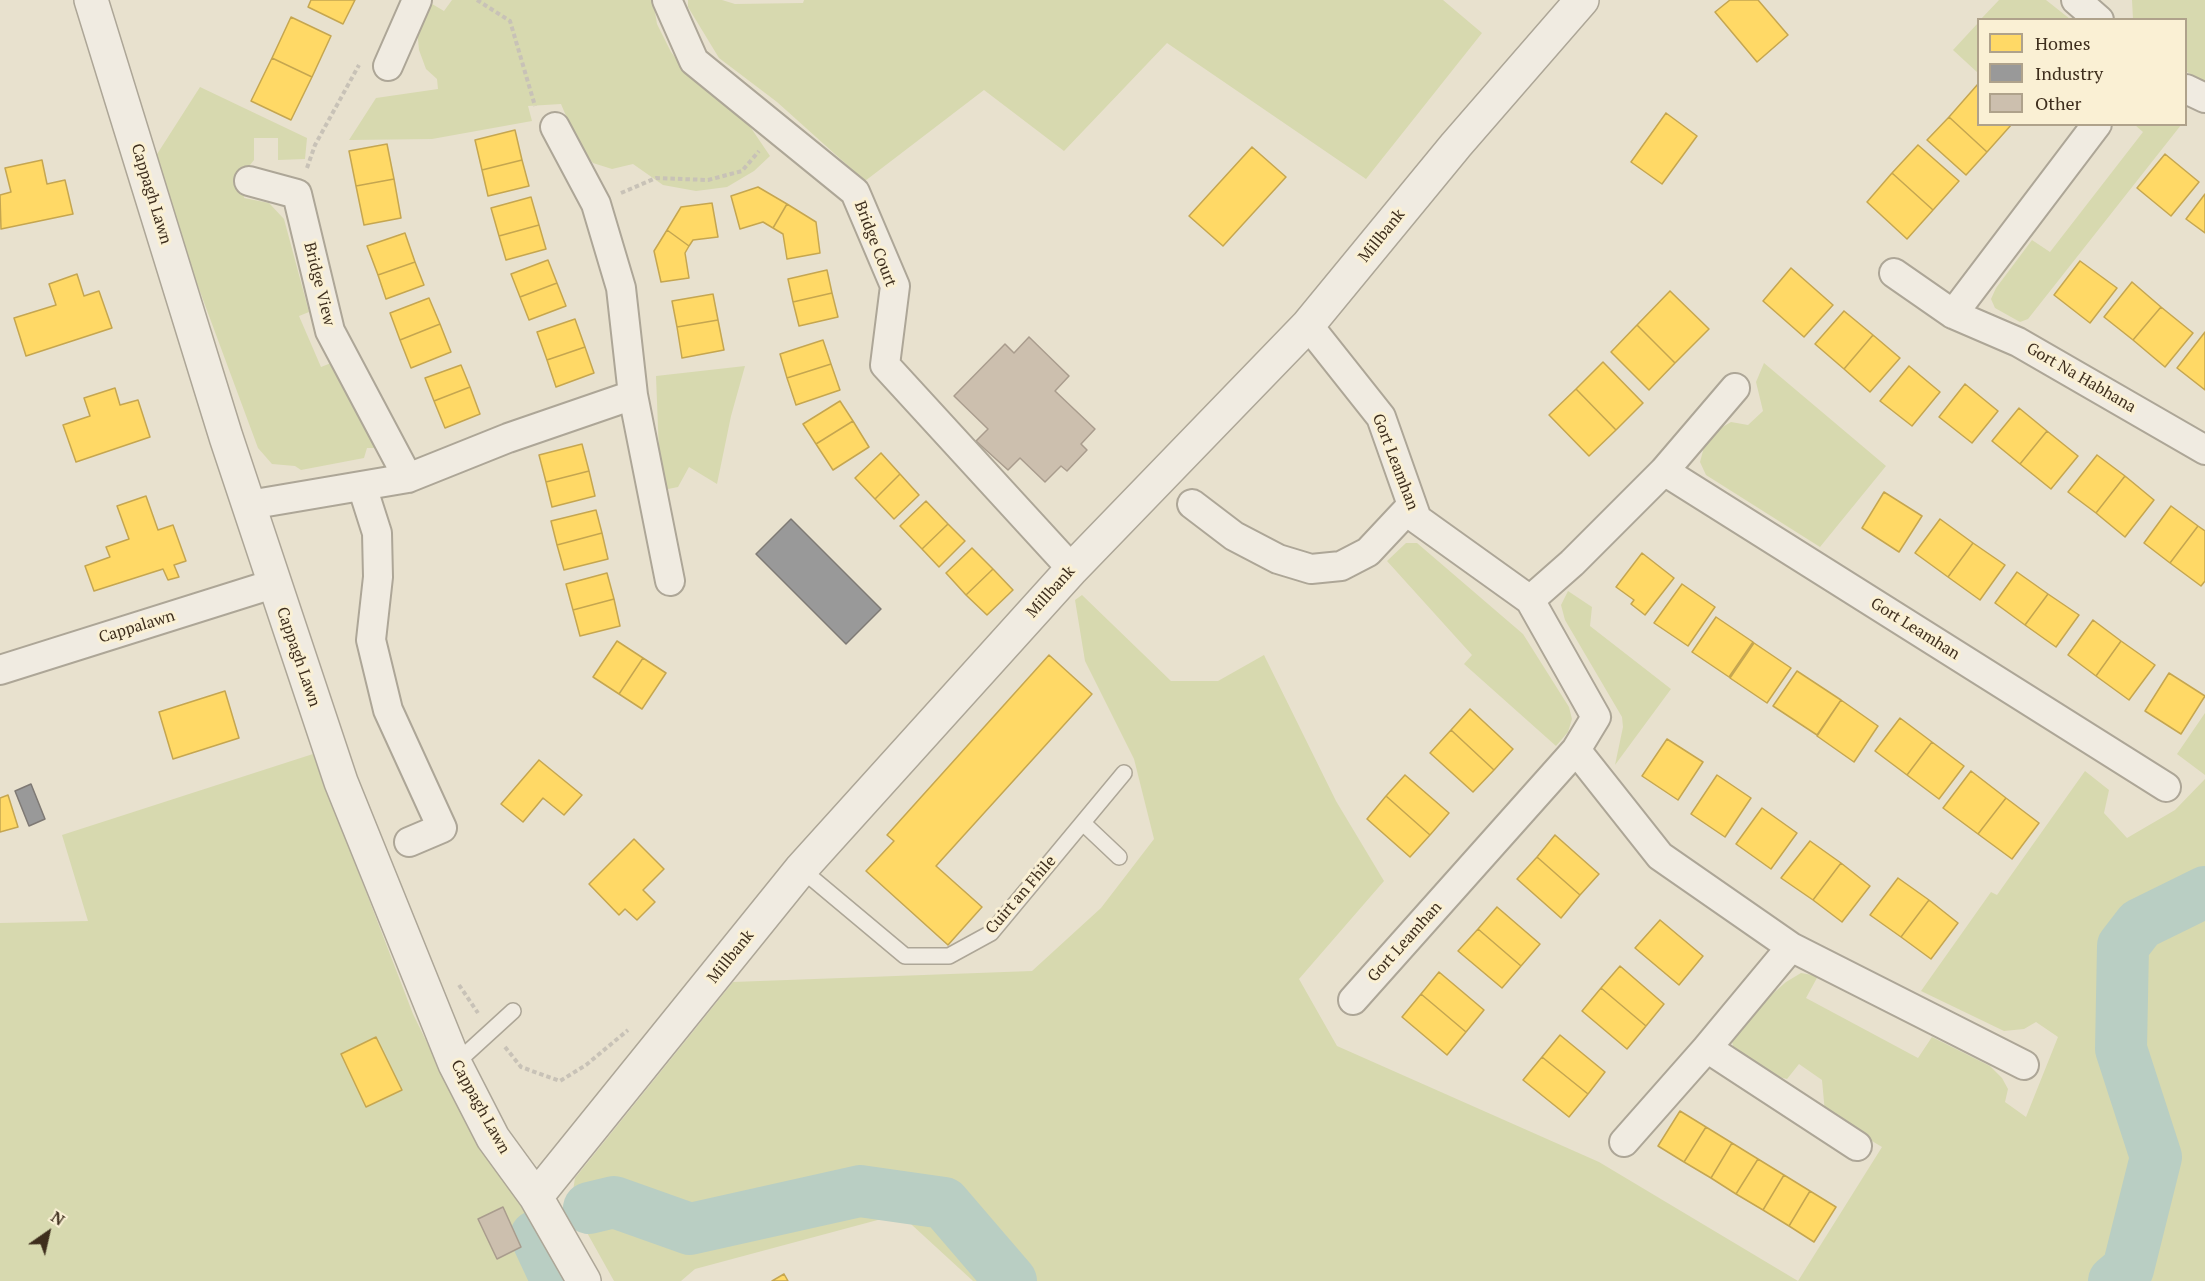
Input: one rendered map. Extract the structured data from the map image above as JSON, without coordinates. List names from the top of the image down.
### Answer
{
  "streets": {
    "street": [
      "Cappagh Lawn",
      "Millbank",
      "Bridge Court",
      "Bridge View",
      "Gort Na Habhana",
      "Gort Leamhan",
      "Cappalawn"
    ],
    "lane": ["Cuirt an Fhile"]
  },
  "crossings": [
    ["Cappagh Lawn", "Millbank"],
    ["Cappagh Lawn", "Cappalawn"],
    ["Millbank", "Bridge Court"],
    ["Millbank", "Gort Leamhan"],
    ["Millbank", "Cuirt an Fhile"]
  ],
  "legend": ["Homes", "Industry", "Other"],
  "north": "top right"
}
